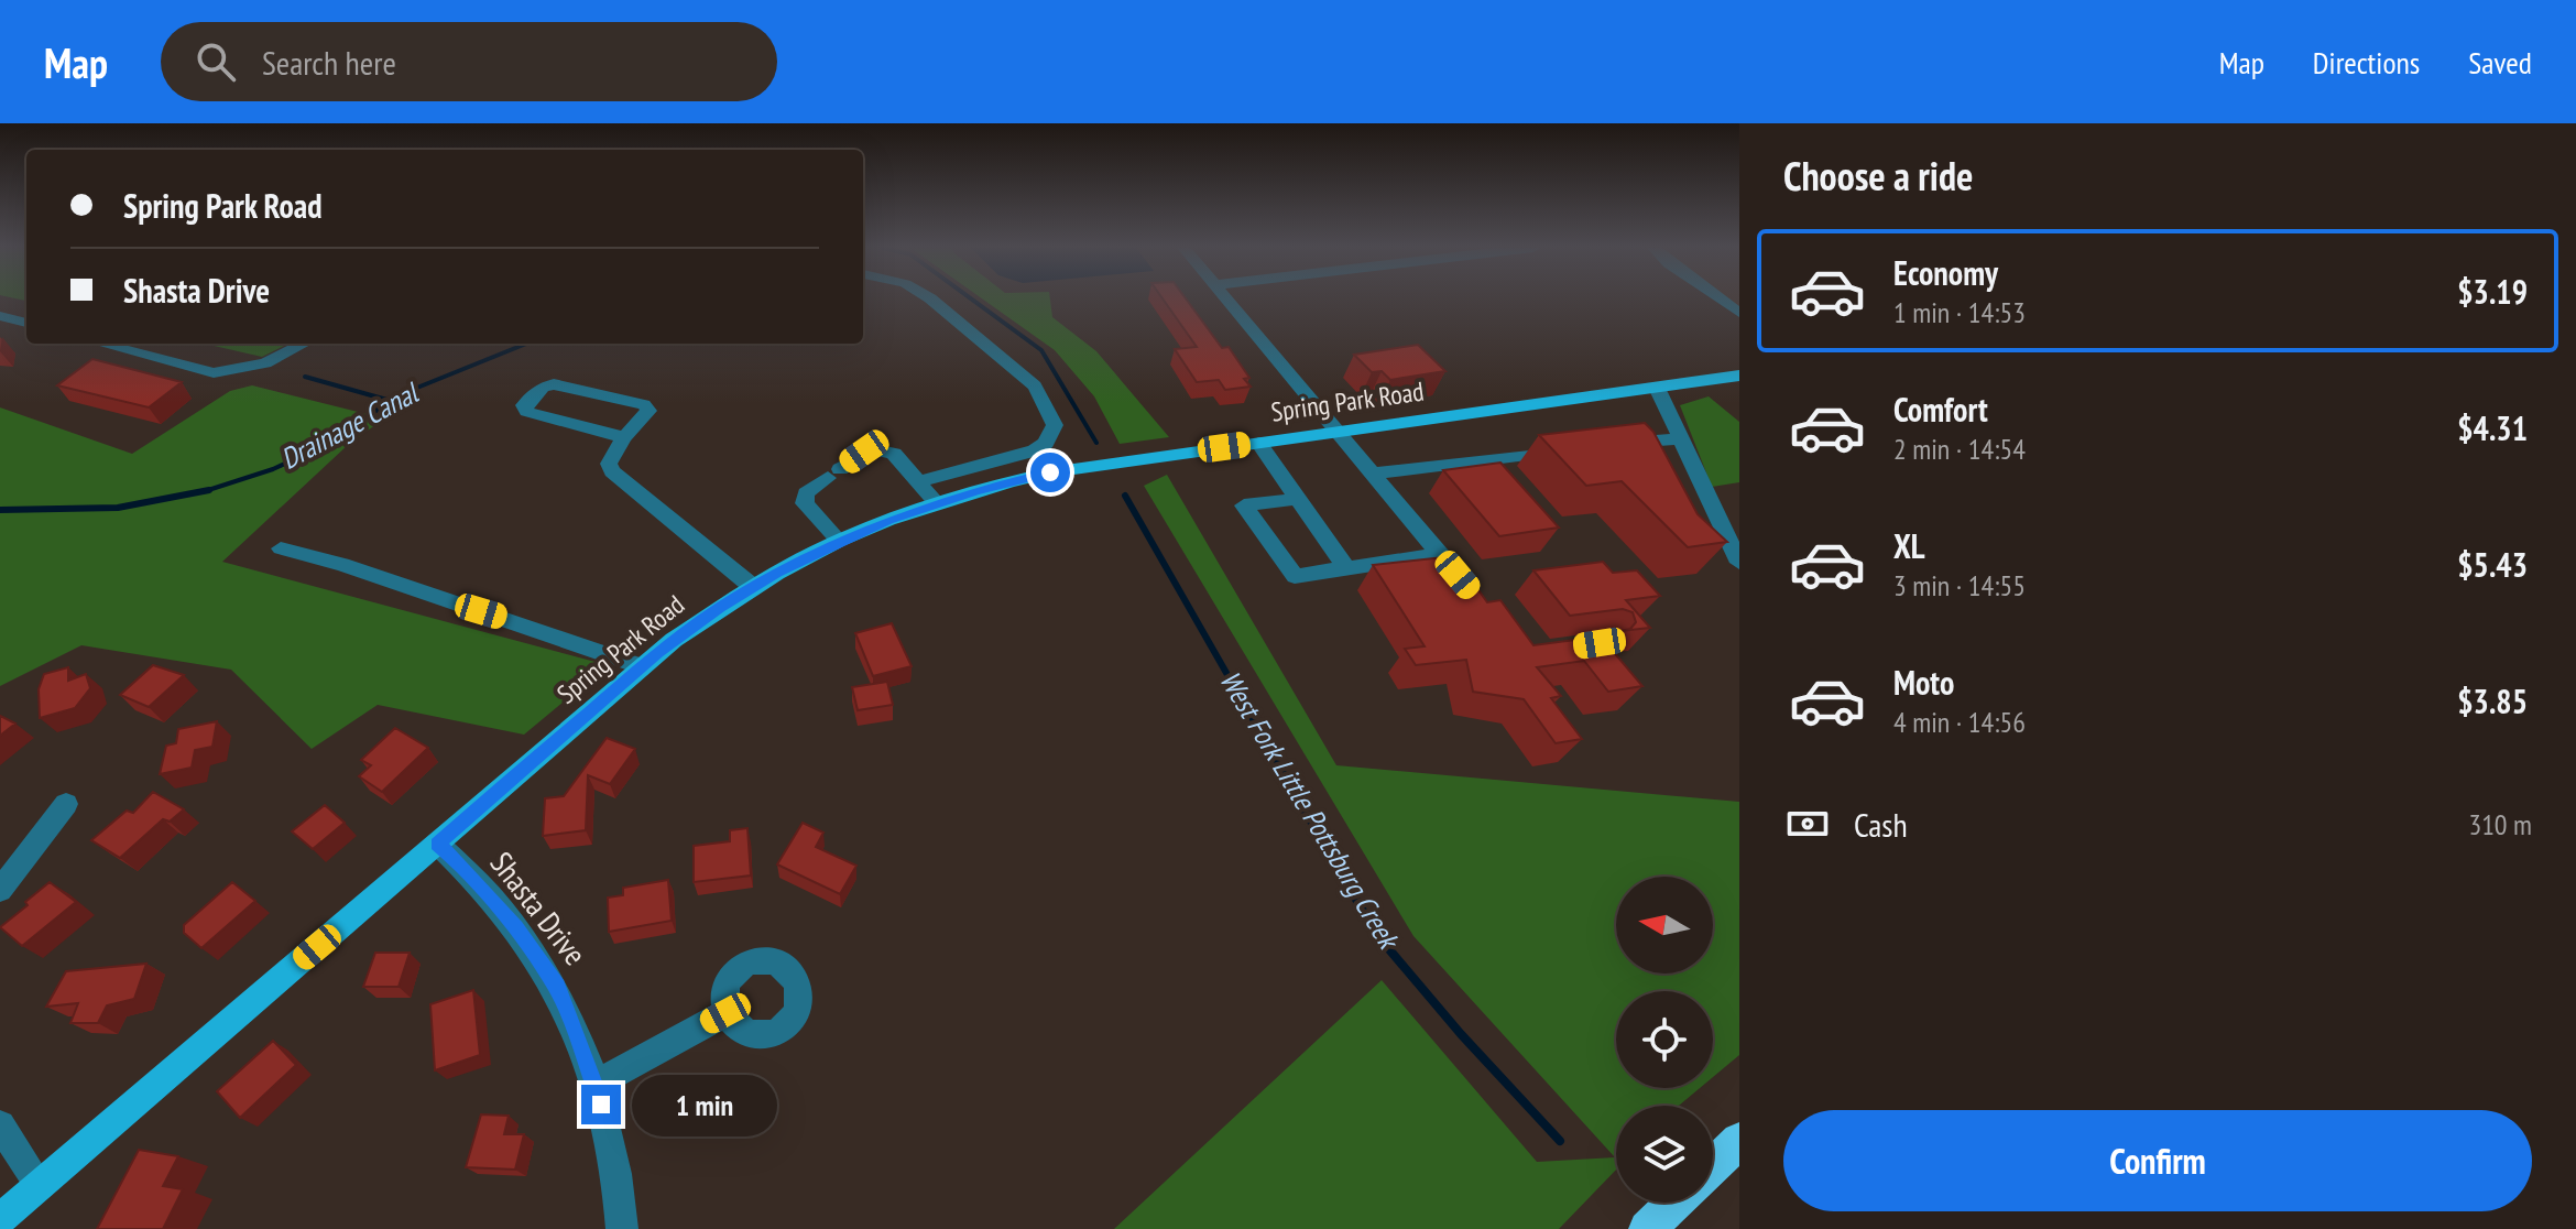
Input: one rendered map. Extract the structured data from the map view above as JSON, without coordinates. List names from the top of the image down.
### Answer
{
  "streets": {
    "main road": ["Spring Park Road"],
    "street": ["Shasta Drive"]
  },
  "crossings": [
    ["Spring Park Road", "Shasta Drive"]
  ],
  "water": ["Drainage Canal", "West Fork Little Pottsburg Creek"],
  "north": "left",
  "page": {
    "header": "Map",
    "search": "Search here",
    "nav": ["Map", "Directions", "Saved"],
    "heading": "Choose a ride",
    "banner": ["Spring Park Road", "Shasta Drive"],
    "list": [
      {
        "name": "Economy",
        "note": "1 min · 14:53",
        "value": "$3.19"
      },
      {
        "name": "Comfort",
        "note": "2 min · 14:54",
        "value": "$4.31"
      },
      {
        "name": "XL",
        "note": "3 min · 14:55",
        "value": "$5.43"
      },
      {
        "name": "Moto",
        "note": "4 min · 14:56",
        "value": "$3.85"
      }
    ],
    "pay": ["Cash", "310 m"],
    "bubble": "1 min",
    "buttons": "Confirm"
  }
}
